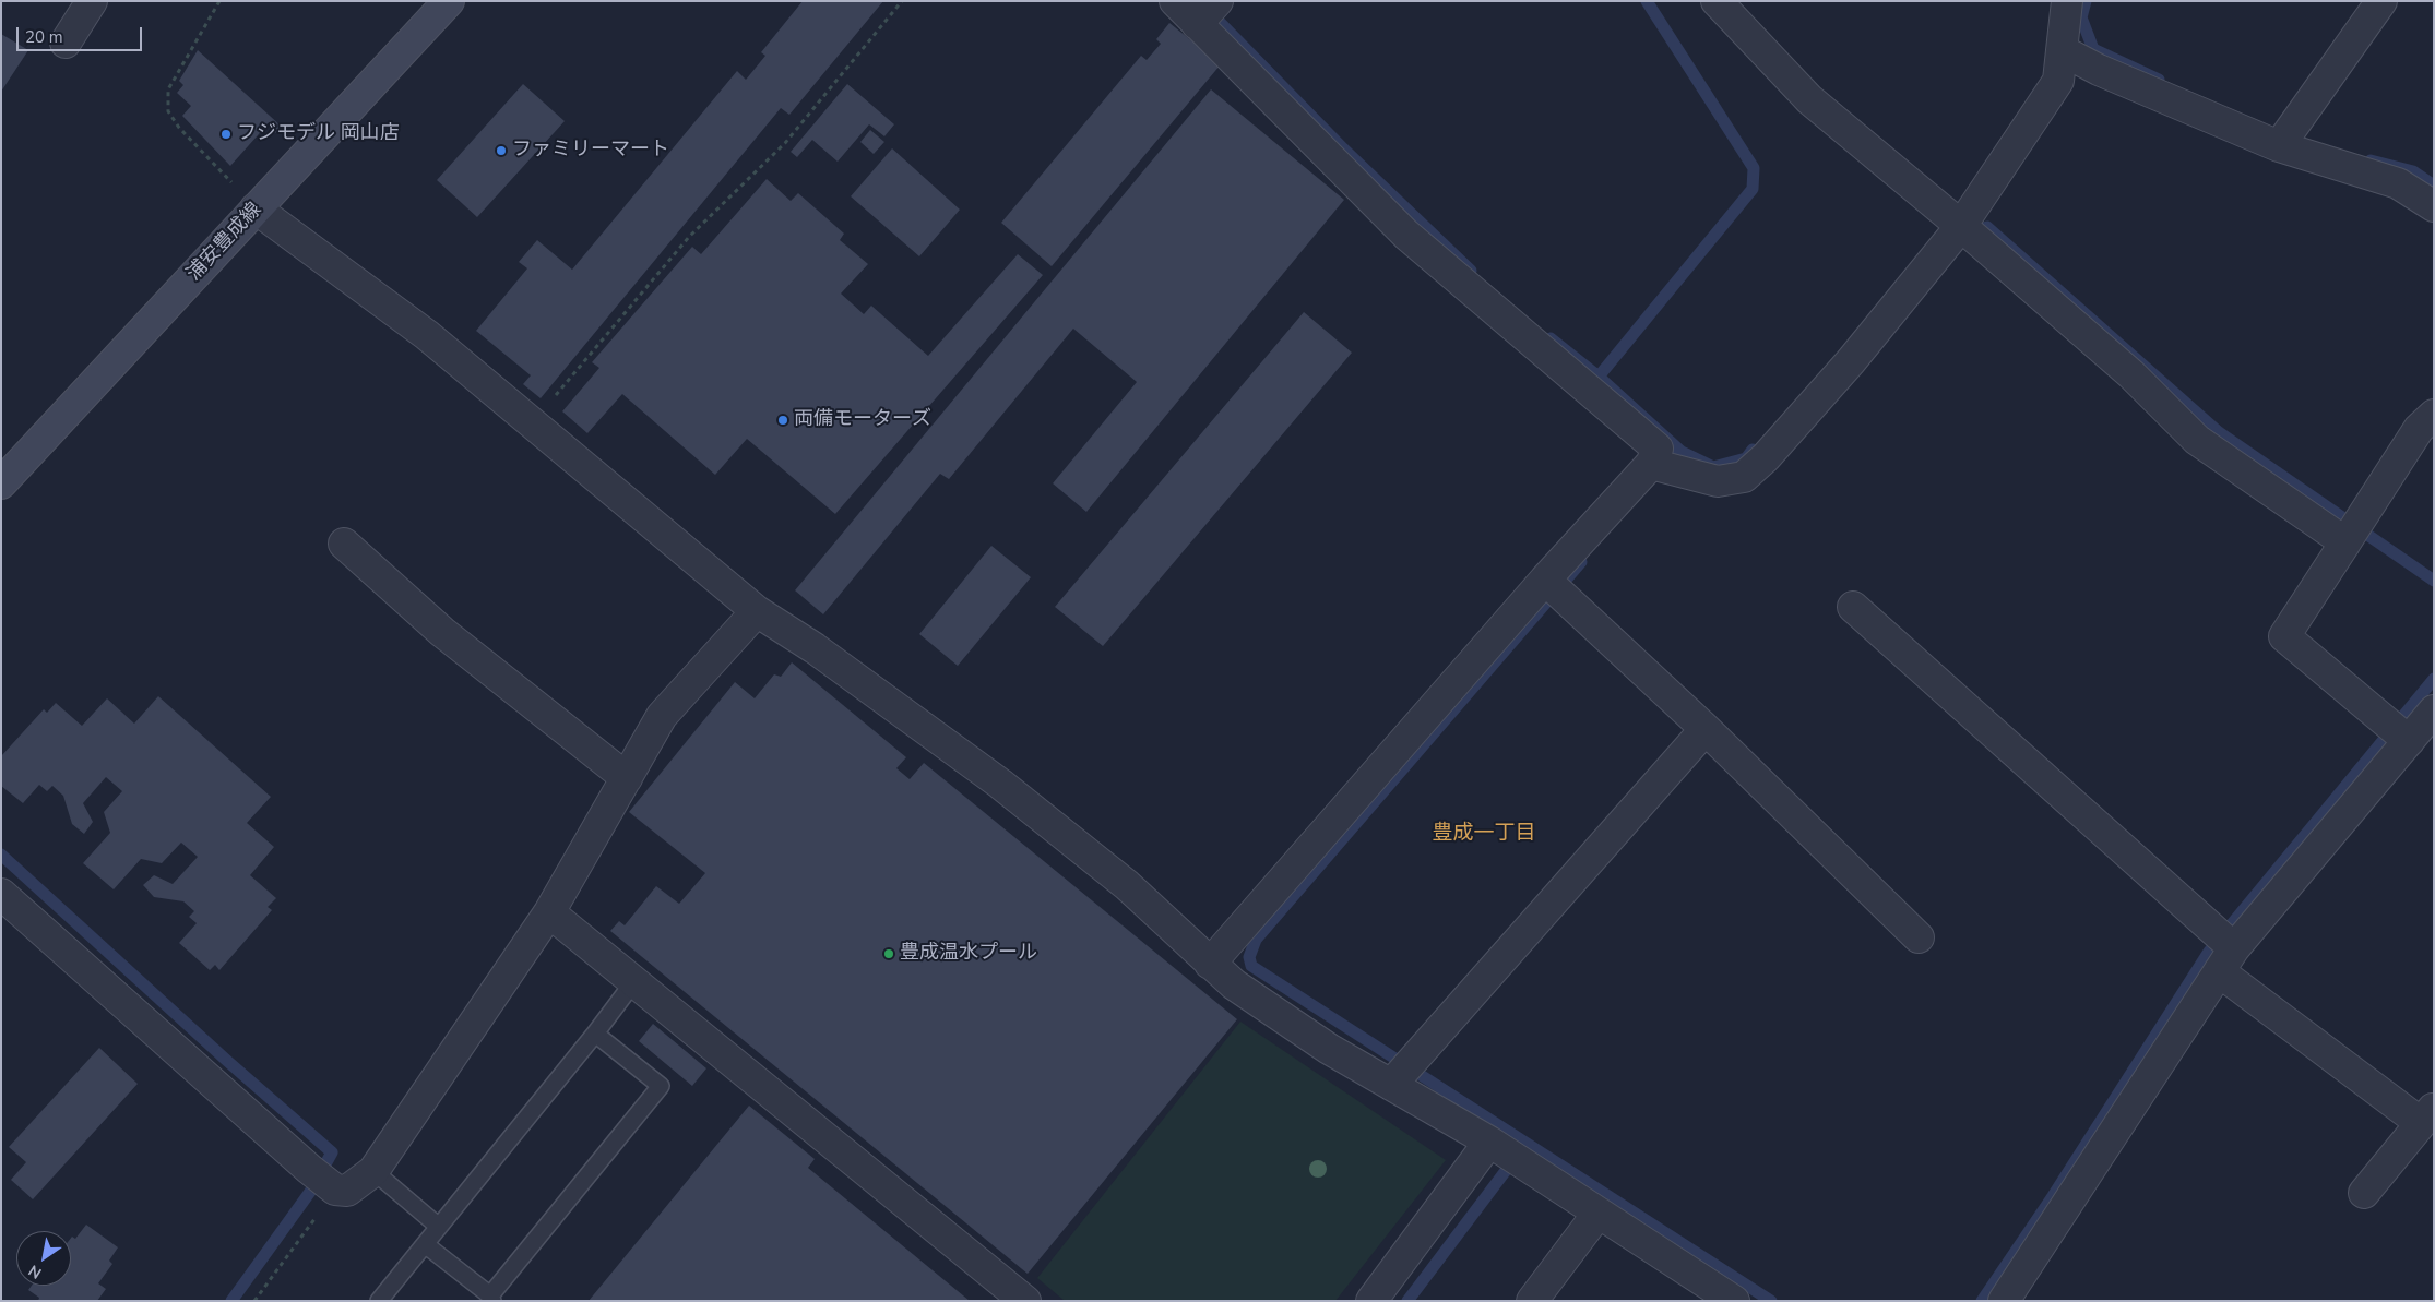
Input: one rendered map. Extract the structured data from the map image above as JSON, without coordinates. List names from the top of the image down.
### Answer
{
  "streets": {
    "main road": ["浦安豊成線"]
  },
  "districts": ["豊成一丁目"],
  "places": [
    "フジモデル 岡山店",
    "ファミリーマート",
    "両備モーターズ",
    "豊成温水プール"
  ],
  "scale_bar": "20 m",
  "north": "bottom left"
}
